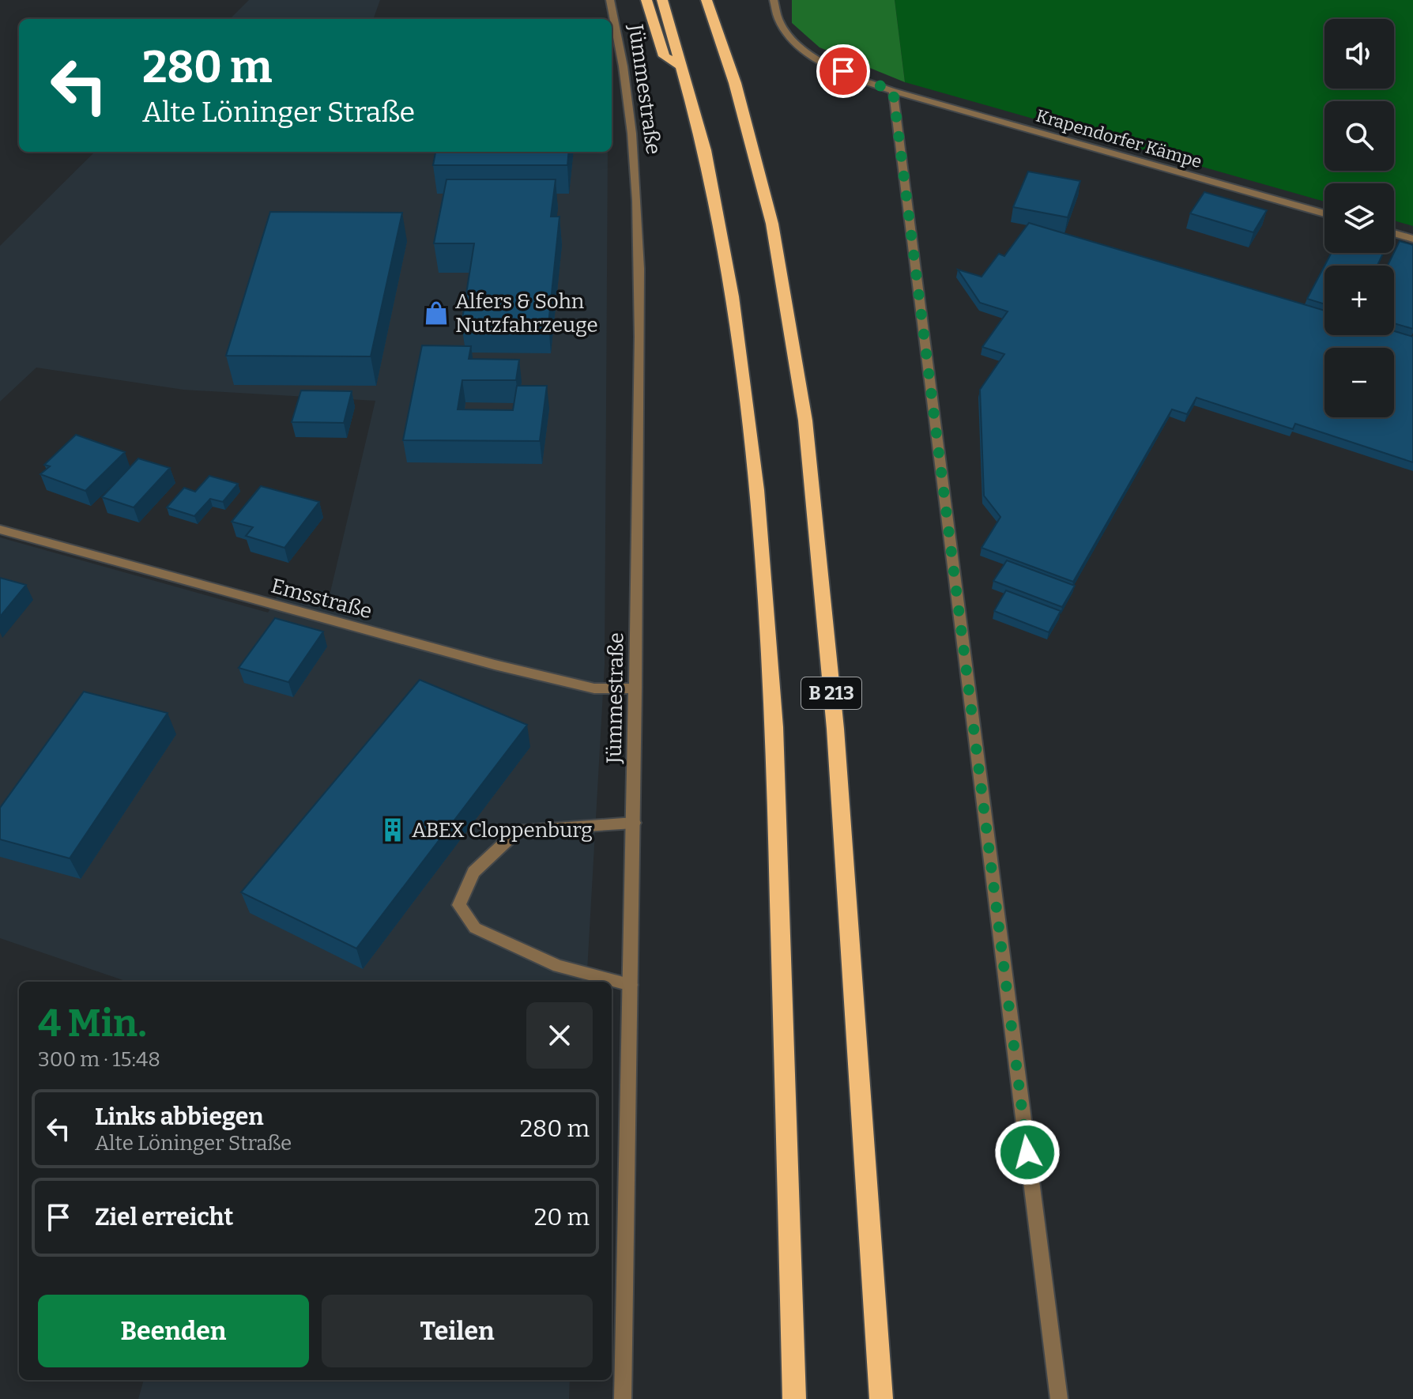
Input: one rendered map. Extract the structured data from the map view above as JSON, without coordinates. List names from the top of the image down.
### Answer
{
  "streets": {
    "highway": ["B 213"],
    "street": ["Jümmestraße", "Krapendorfer Kämpe", "Emsstraße"]
  },
  "crossings": [
    ["Jümmestraße", "Emsstraße"]
  ],
  "places": {
    "shop": ["Alfers & Sohn Nutzfahrzeuge"],
    "building": ["ABEX Cloppenburg"]
  },
  "page": {
    "map_buttons": ["+", "−"],
    "turn": ["280 m", "Alte Löninger Straße"],
    "heading": ["4 Min.", "300 m · 15:48"],
    "list": [
      {
        "name": "Links abbiegen",
        "note": "Alte Löninger Straße",
        "value": "280 m"
      },
      {
        "name": "Ziel erreicht",
        "value": "20 m"
      }
    ],
    "buttons": ["Beenden", "Teilen"]
  }
}
